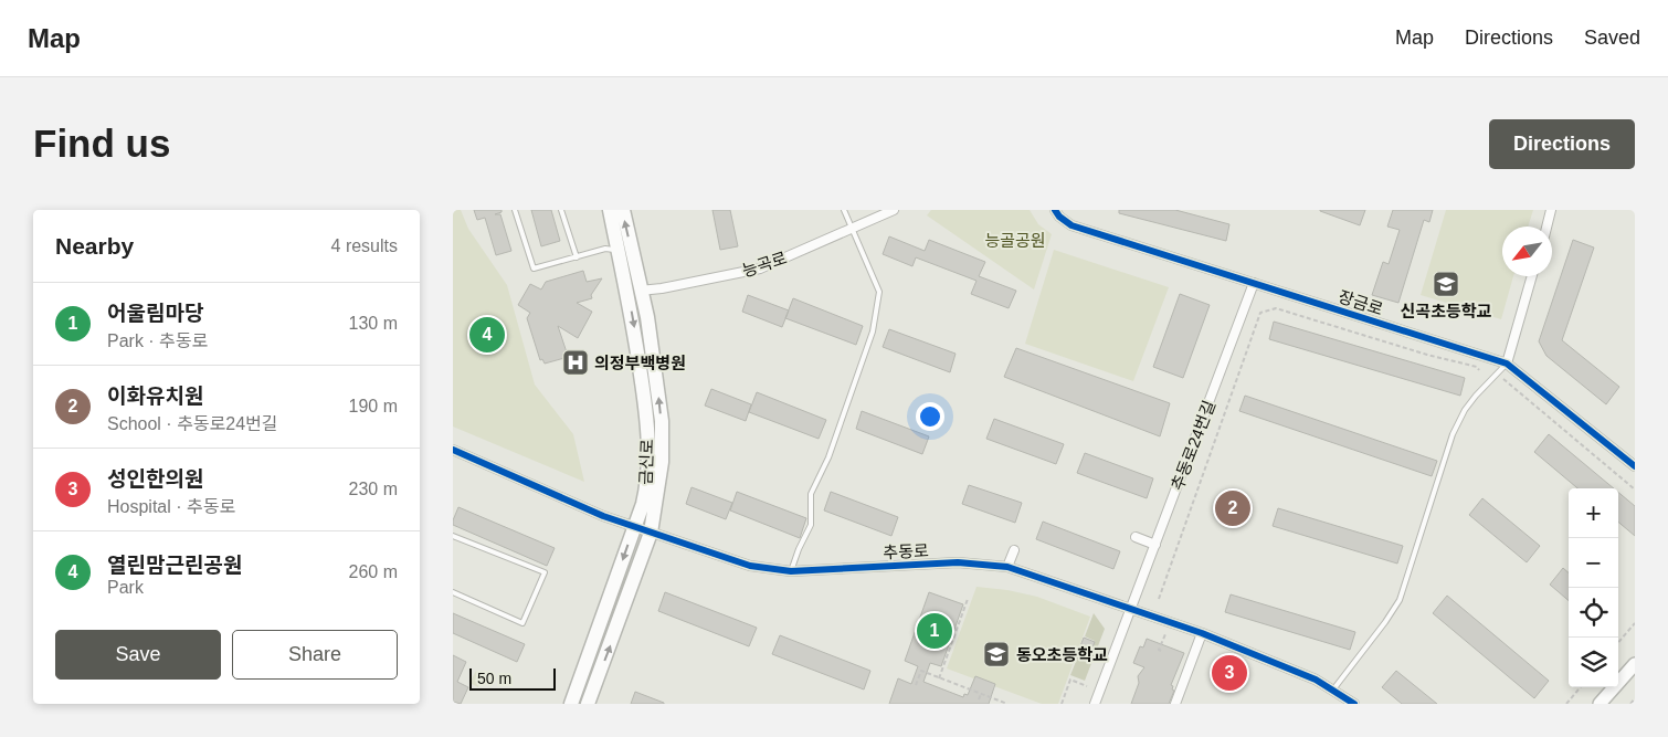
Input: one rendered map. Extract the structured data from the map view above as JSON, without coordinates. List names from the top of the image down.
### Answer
{
  "streets": {
    "main road": ["금신로"],
    "street": [
      "능곡로",
      "장금로",
      "추동로24번길",
      "추동로"
    ]
  },
  "crossings": [
    ["능곡로", "금신로"],
    ["장금로", "추동로24번길"],
    ["추동로24번길", "추동로"],
    ["금신로", "추동로"]
  ],
  "parks": ["능골공원"],
  "places": {
    "school or university": ["신곡초등학교", "동오초등학교"],
    "hospital": ["의정부백병원"]
  },
  "scale_bar": "50 m",
  "north": "bottom left",
  "page": {
    "header": "Map",
    "nav": ["Map", "Directions", "Saved"],
    "buttons": [
      "Directions",
      ["Save", "Share"]
    ],
    "title": "Find us",
    "heading": ["Nearby", "4 results"],
    "list": [
      {
        "mark": "1",
        "name": "어울림마당",
        "note": "Park · 추동로",
        "value": "130 m"
      },
      {
        "mark": "2",
        "name": "이화유치원",
        "note": "School · 추동로24번길",
        "value": "190 m"
      },
      {
        "mark": "3",
        "name": "성인한의원",
        "note": "Hospital · 추동로",
        "value": "230 m"
      },
      {
        "mark": "4",
        "name": "열린맘근린공원",
        "note": "Park",
        "value": "260 m"
      }
    ],
    "pins": [
      "4",
      "2",
      "1",
      "3"
    ],
    "map_buttons": ["+", "−"],
    "scale": "50 m"
  }
}
